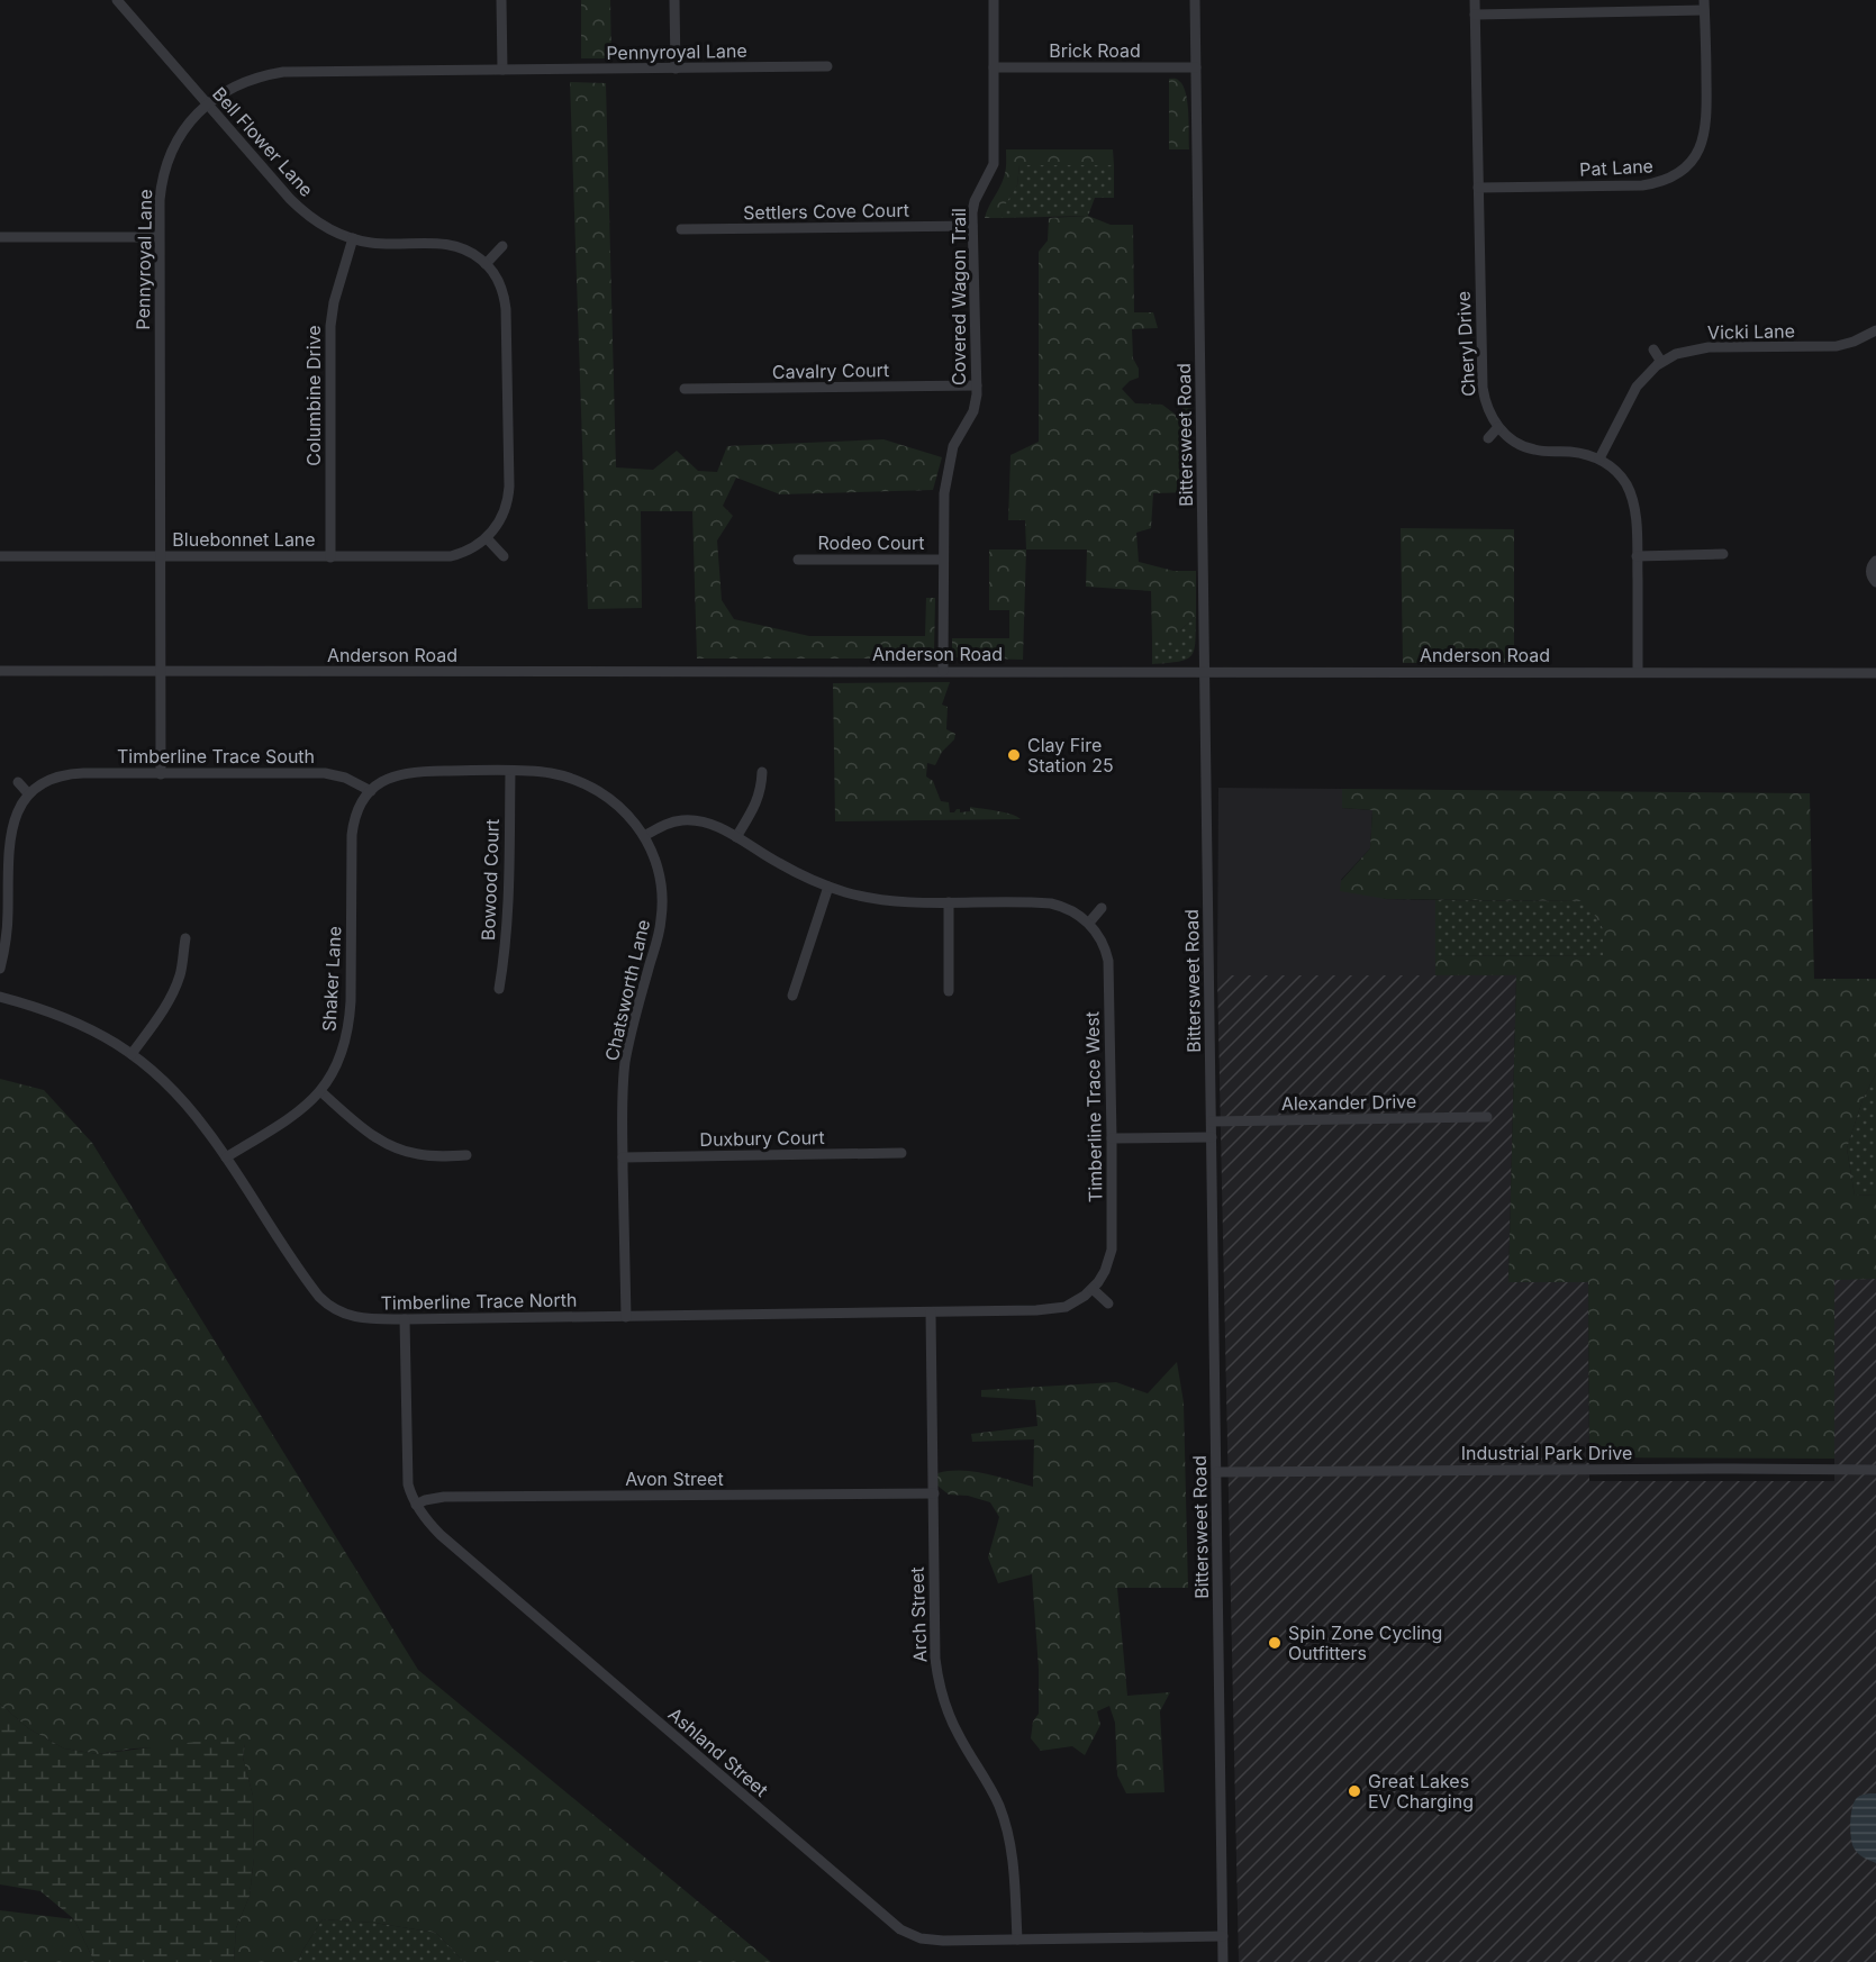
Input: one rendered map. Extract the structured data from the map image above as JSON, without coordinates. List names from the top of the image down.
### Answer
{
  "streets": {
    "street": [
      "Brick Road",
      "Pennyroyal Lane",
      "Bell Flower Lane",
      "Pat Lane",
      "Settlers Cove Court",
      "Covered Wagon Trail",
      "Vicki Lane",
      "Cheryl Drive",
      "Cavalry Court",
      "Columbine Drive",
      "Bittersweet Road",
      "Bluebonnet Lane",
      "Rodeo Court",
      "Anderson Road",
      "Timberline Trace South",
      "Bowood Court",
      "Shaker Lane",
      "Chatsworth Lane",
      "Alexander Drive",
      "Timberline Trace West",
      "Duxbury Court",
      "Timberline Trace North",
      "Industrial Park Drive",
      "Avon Street",
      "Arch Street",
      "Ashland Street"
    ]
  },
  "crossings": [
    ["Brick Road", "Covered Wagon Trail"],
    ["Brick Road", "Bittersweet Road"],
    ["Pennyroyal Lane", "Bell Flower Lane"],
    ["Pennyroyal Lane", "Bluebonnet Lane"],
    ["Pennyroyal Lane", "Anderson Road"],
    ["Pennyroyal Lane", "Timberline Trace South"],
    ["Bell Flower Lane", "Columbine Drive"],
    ["Bell Flower Lane", "Bluebonnet Lane"],
    ["Pat Lane", "Cheryl Drive"],
    ["Settlers Cove Court", "Covered Wagon Trail"],
    ["Covered Wagon Trail", "Cavalry Court"],
    ["Covered Wagon Trail", "Rodeo Court"],
    ["Covered Wagon Trail", "Anderson Road"],
    ["Vicki Lane", "Cheryl Drive"],
    ["Columbine Drive", "Bluebonnet Lane"],
    ["Bittersweet Road", "Anderson Road"],
    ["Bittersweet Road", "Alexander Drive"],
    ["Bittersweet Road", "Industrial Park Drive"],
    ["Bittersweet Road", "Ashland Street"],
    ["Timberline Trace South", "Shaker Lane"],
    ["Shaker Lane", "Timberline Trace North"],
    ["Chatsworth Lane", "Duxbury Court"],
    ["Chatsworth Lane", "Timberline Trace North"],
    ["Timberline Trace West", "Timberline Trace North"],
    ["Timberline Trace North", "Arch Street"],
    ["Timberline Trace North", "Ashland Street"],
    ["Avon Street", "Arch Street"],
    ["Avon Street", "Ashland Street"],
    ["Arch Street", "Ashland Street"]
  ],
  "places": ["Clay Fire Station 25", "Spin Zone Cycling Outfitters", "Great Lakes EV Charging"]
}
